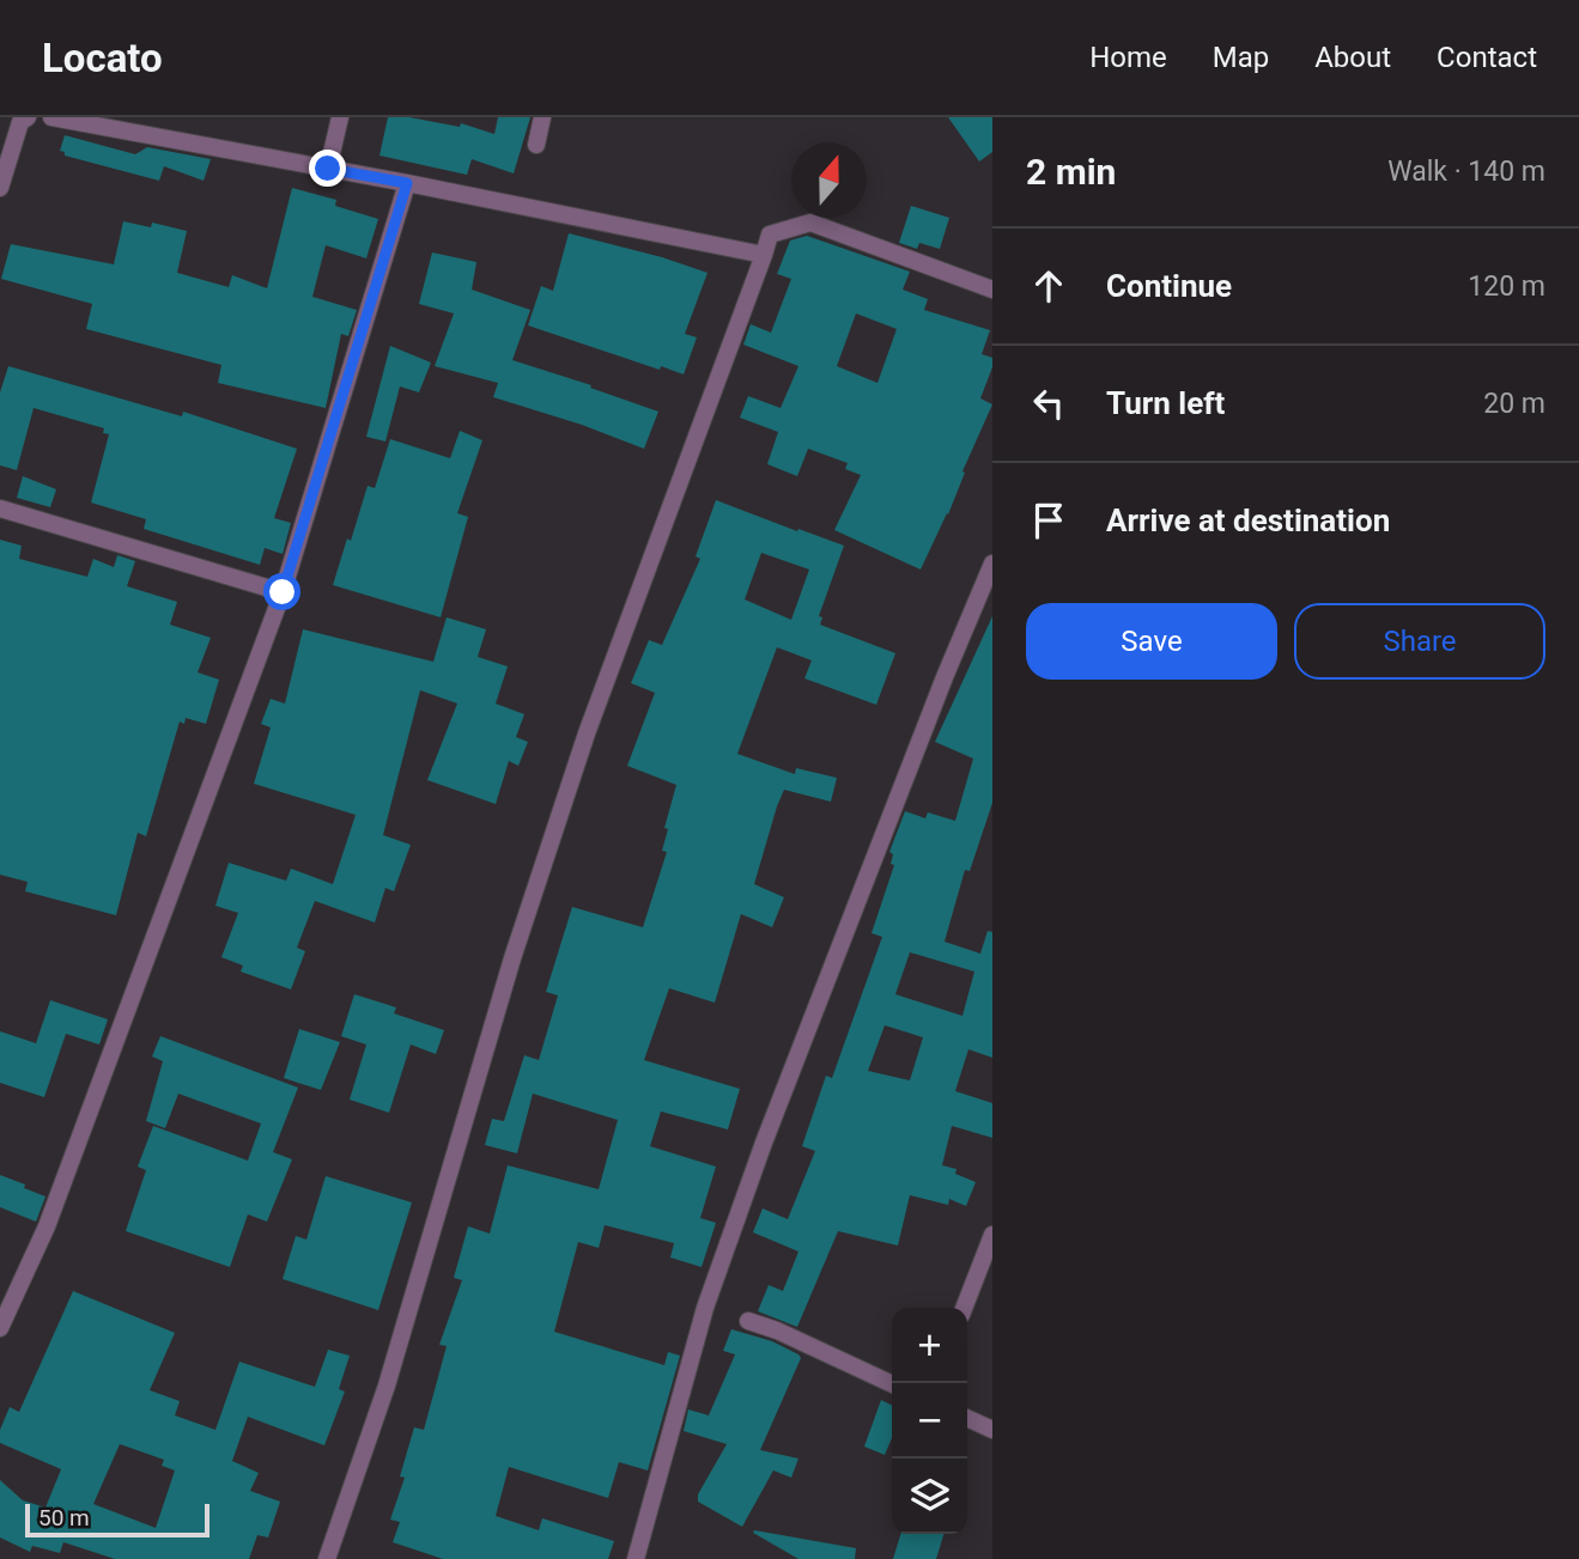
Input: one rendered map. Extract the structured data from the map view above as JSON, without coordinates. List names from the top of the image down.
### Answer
{
  "scale_bar": "50 m",
  "north": "top",
  "page": {
    "header": "Locato",
    "nav": [
      "Home",
      "Map",
      "About",
      "Contact"
    ],
    "heading": ["2 min", "Walk · 140 m"],
    "list": [
      ["Continue", "120 m"],
      ["Turn left", "20 m"],
      "Arrive at destination"
    ],
    "buttons": ["Save", "Share"],
    "map_buttons": ["+", "−"],
    "scale": "50 m"
  }
}
